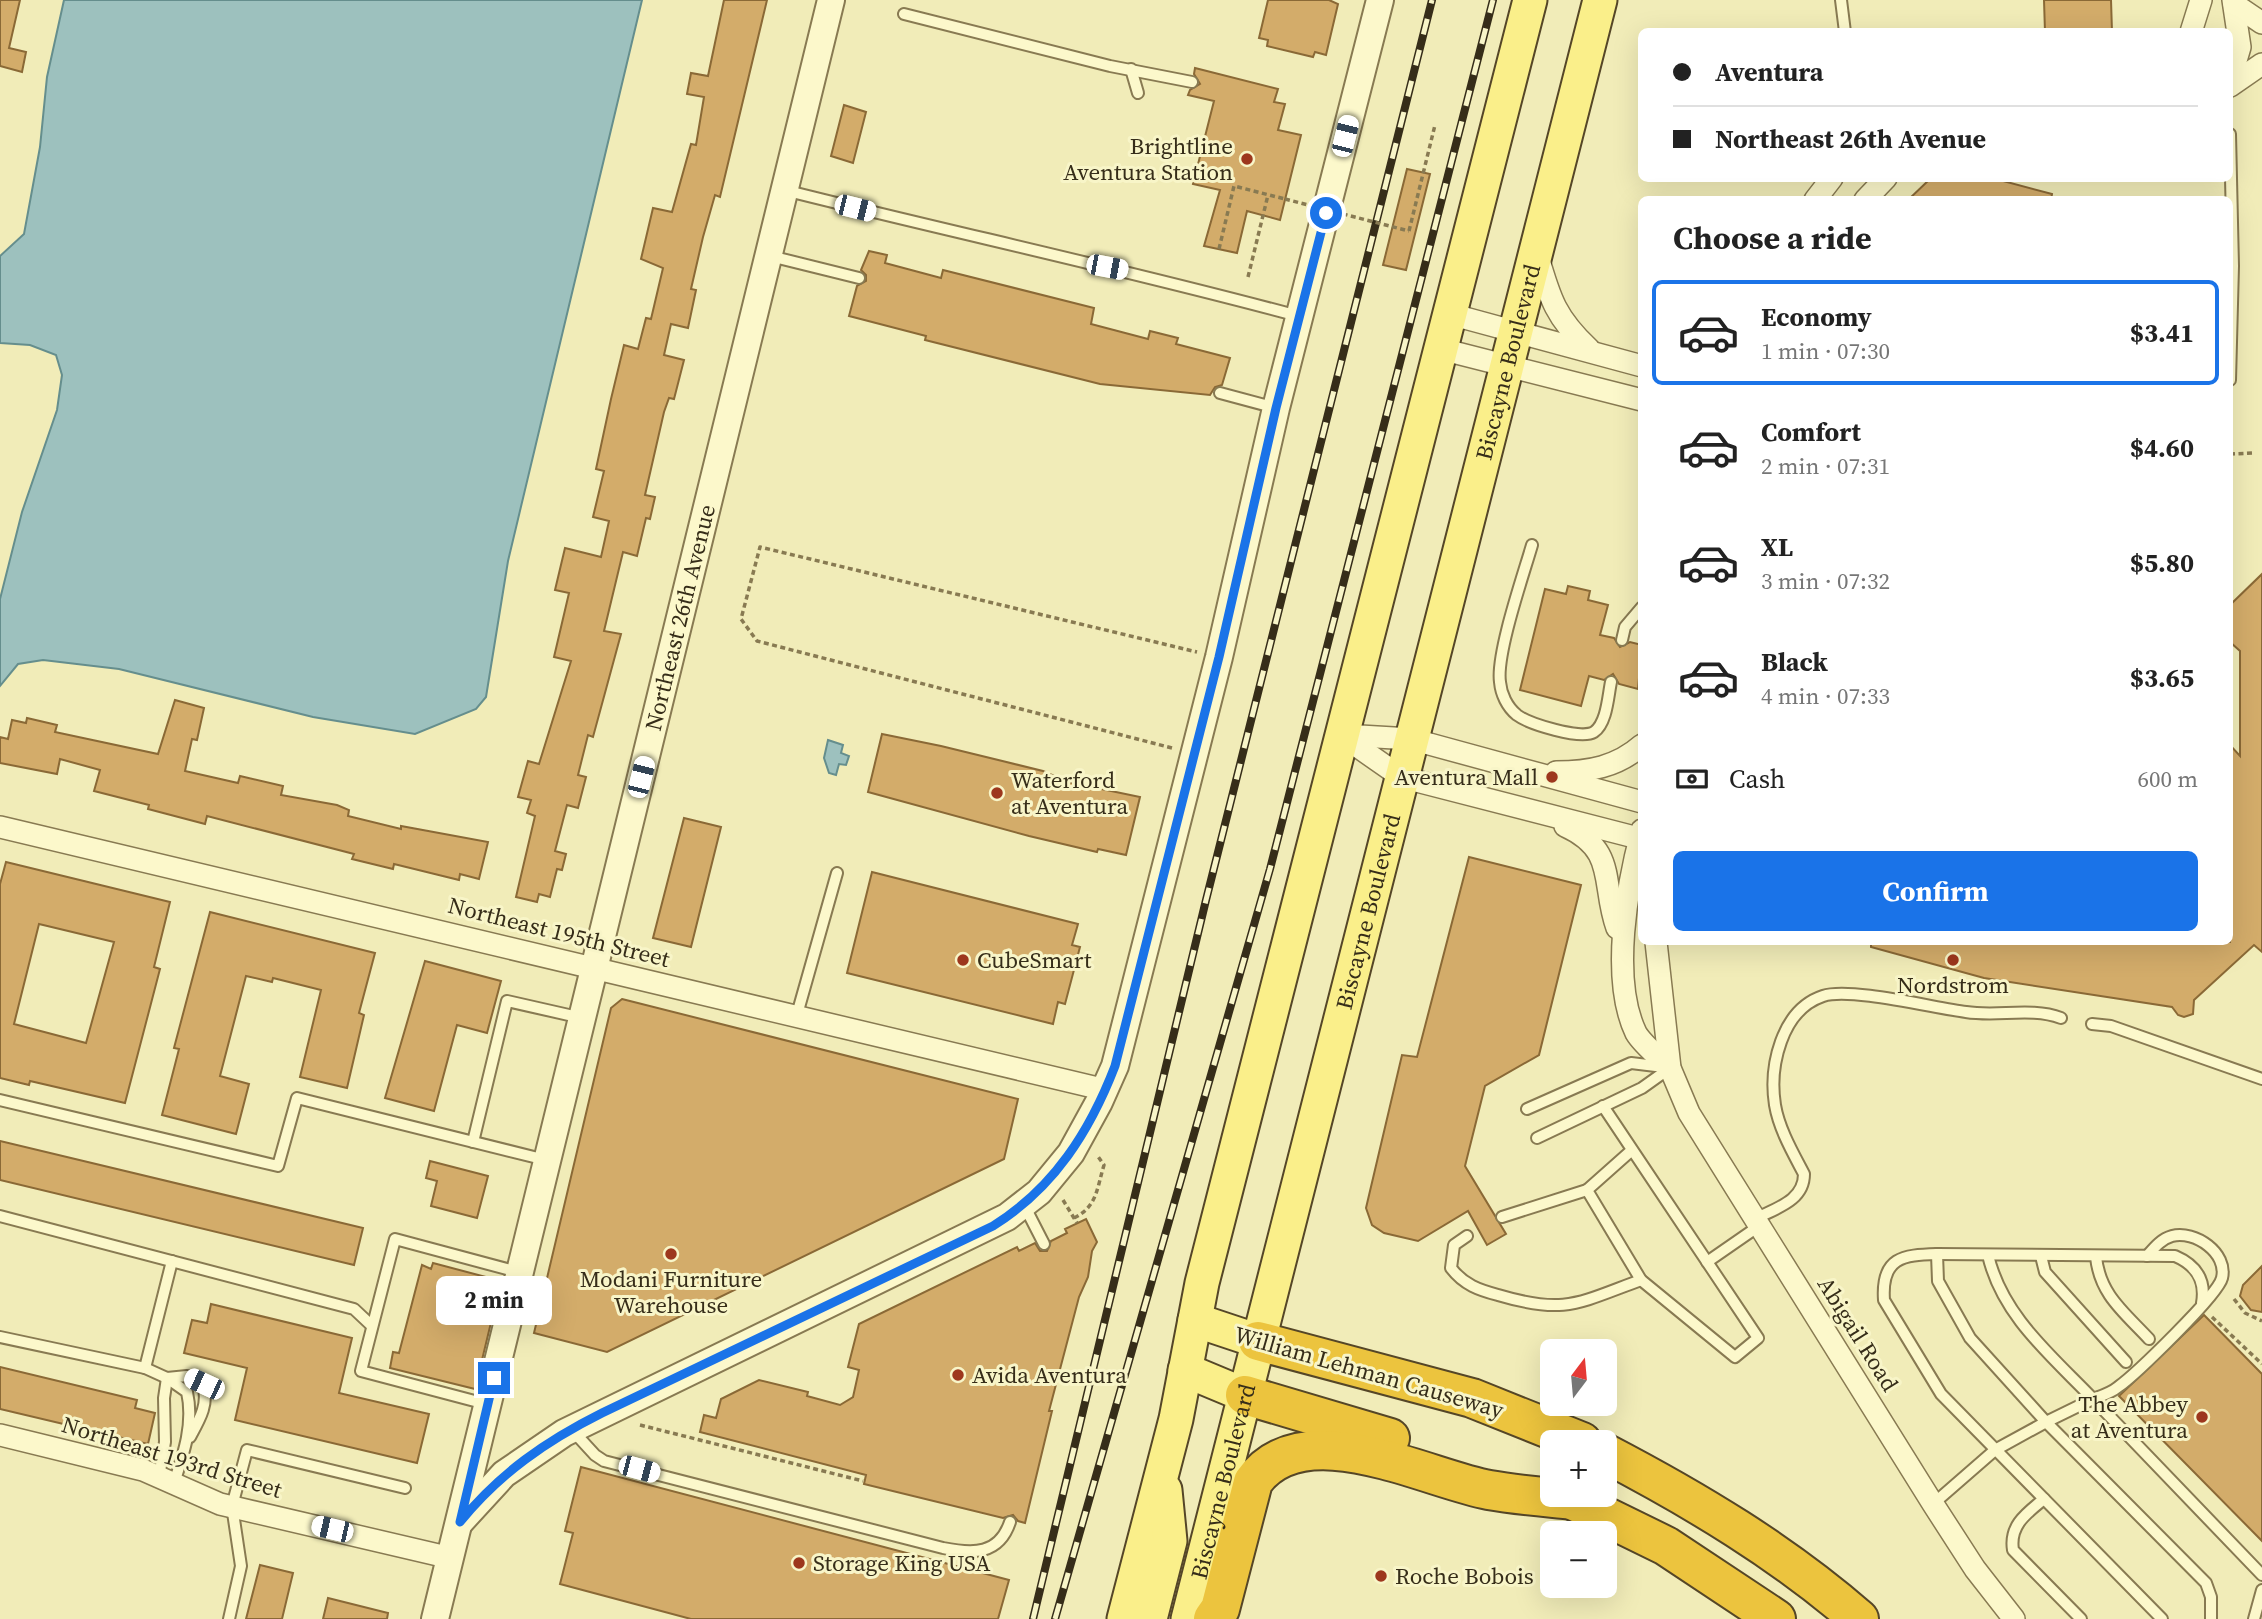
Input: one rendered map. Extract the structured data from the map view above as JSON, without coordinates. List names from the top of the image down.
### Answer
{
  "streets": {
    "highway": ["William Lehman Causeway"],
    "main road": ["Biscayne Boulevard"],
    "street": [
      "Northeast 26th Avenue",
      "Northeast 195th Street",
      "Abigail Road",
      "Northeast 193rd Street"
    ]
  },
  "crossings": [
    ["Biscayne Boulevard", "William Lehman Causeway"],
    ["Northeast 26th Avenue", "Northeast 195th Street"],
    ["Northeast 26th Avenue", "Northeast 193rd Street"]
  ],
  "places": [
    "Brightline Aventura Station",
    "Aventura Mall",
    "Waterford at Aventura",
    "CubeSmart",
    "Nordstrom",
    "Modani Furniture Warehouse",
    "Avida Aventura",
    "The Abbey at Aventura",
    "Storage King USA",
    "Roche Bobois"
  ],
  "north": "top",
  "page": {
    "banner": ["Aventura", "Northeast 26th Avenue"],
    "heading": "Choose a ride",
    "list": [
      {
        "name": "Economy",
        "note": "1 min · 07:30",
        "value": "$3.41"
      },
      {
        "name": "Comfort",
        "note": "2 min · 07:31",
        "value": "$4.60"
      },
      {
        "name": "XL",
        "note": "3 min · 07:32",
        "value": "$5.80"
      },
      {
        "name": "Black",
        "note": "4 min · 07:33",
        "value": "$3.65"
      }
    ],
    "pay": ["Cash", "600 m"],
    "buttons": "Confirm",
    "bubble": "2 min",
    "map_buttons": ["+", "−"]
  }
}
